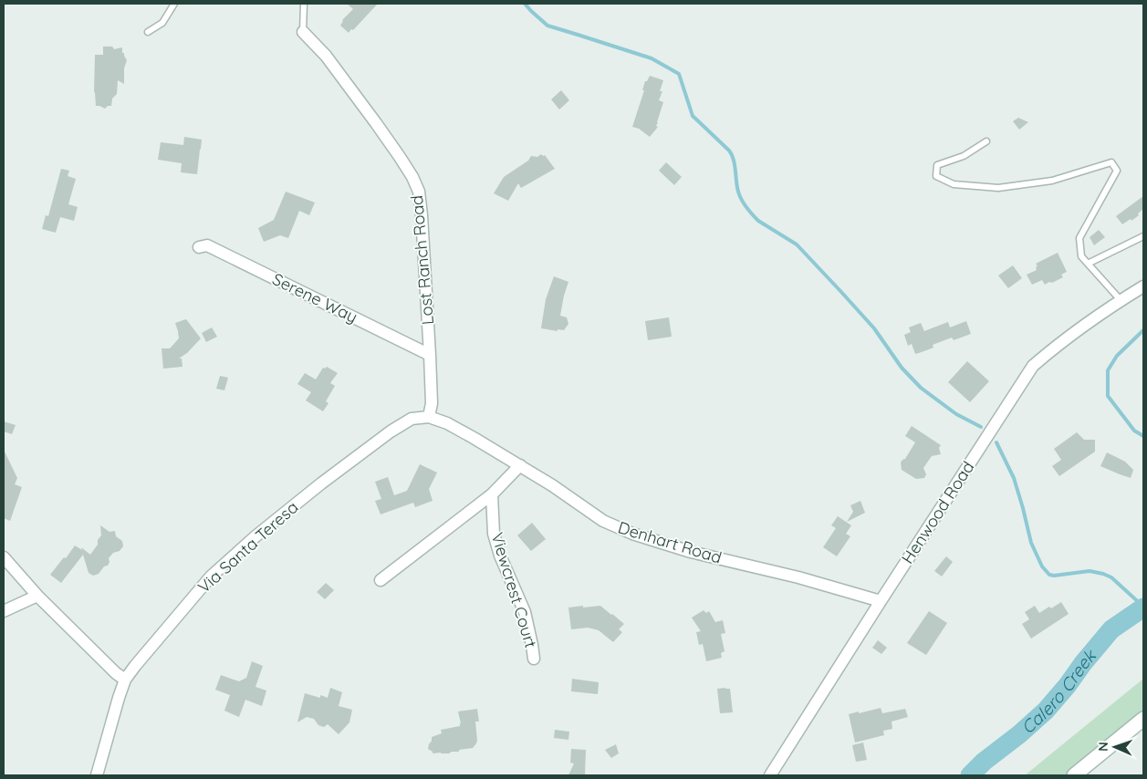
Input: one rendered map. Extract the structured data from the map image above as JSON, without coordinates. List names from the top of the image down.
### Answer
{
  "streets": {
    "street": [
      "Lost Ranch Road",
      "Serene Way",
      "Henwood Road",
      "Denhart Road",
      "Via Santa Teresa",
      "Viewcrest Court"
    ]
  },
  "crossings": [
    ["Lost Ranch Road", "Serene Way"],
    ["Lost Ranch Road", "Denhart Road"],
    ["Lost Ranch Road", "Via Santa Teresa"],
    ["Henwood Road", "Denhart Road"],
    ["Denhart Road", "Via Santa Teresa"]
  ],
  "water": ["Calero Creek"],
  "north": "left"
}
